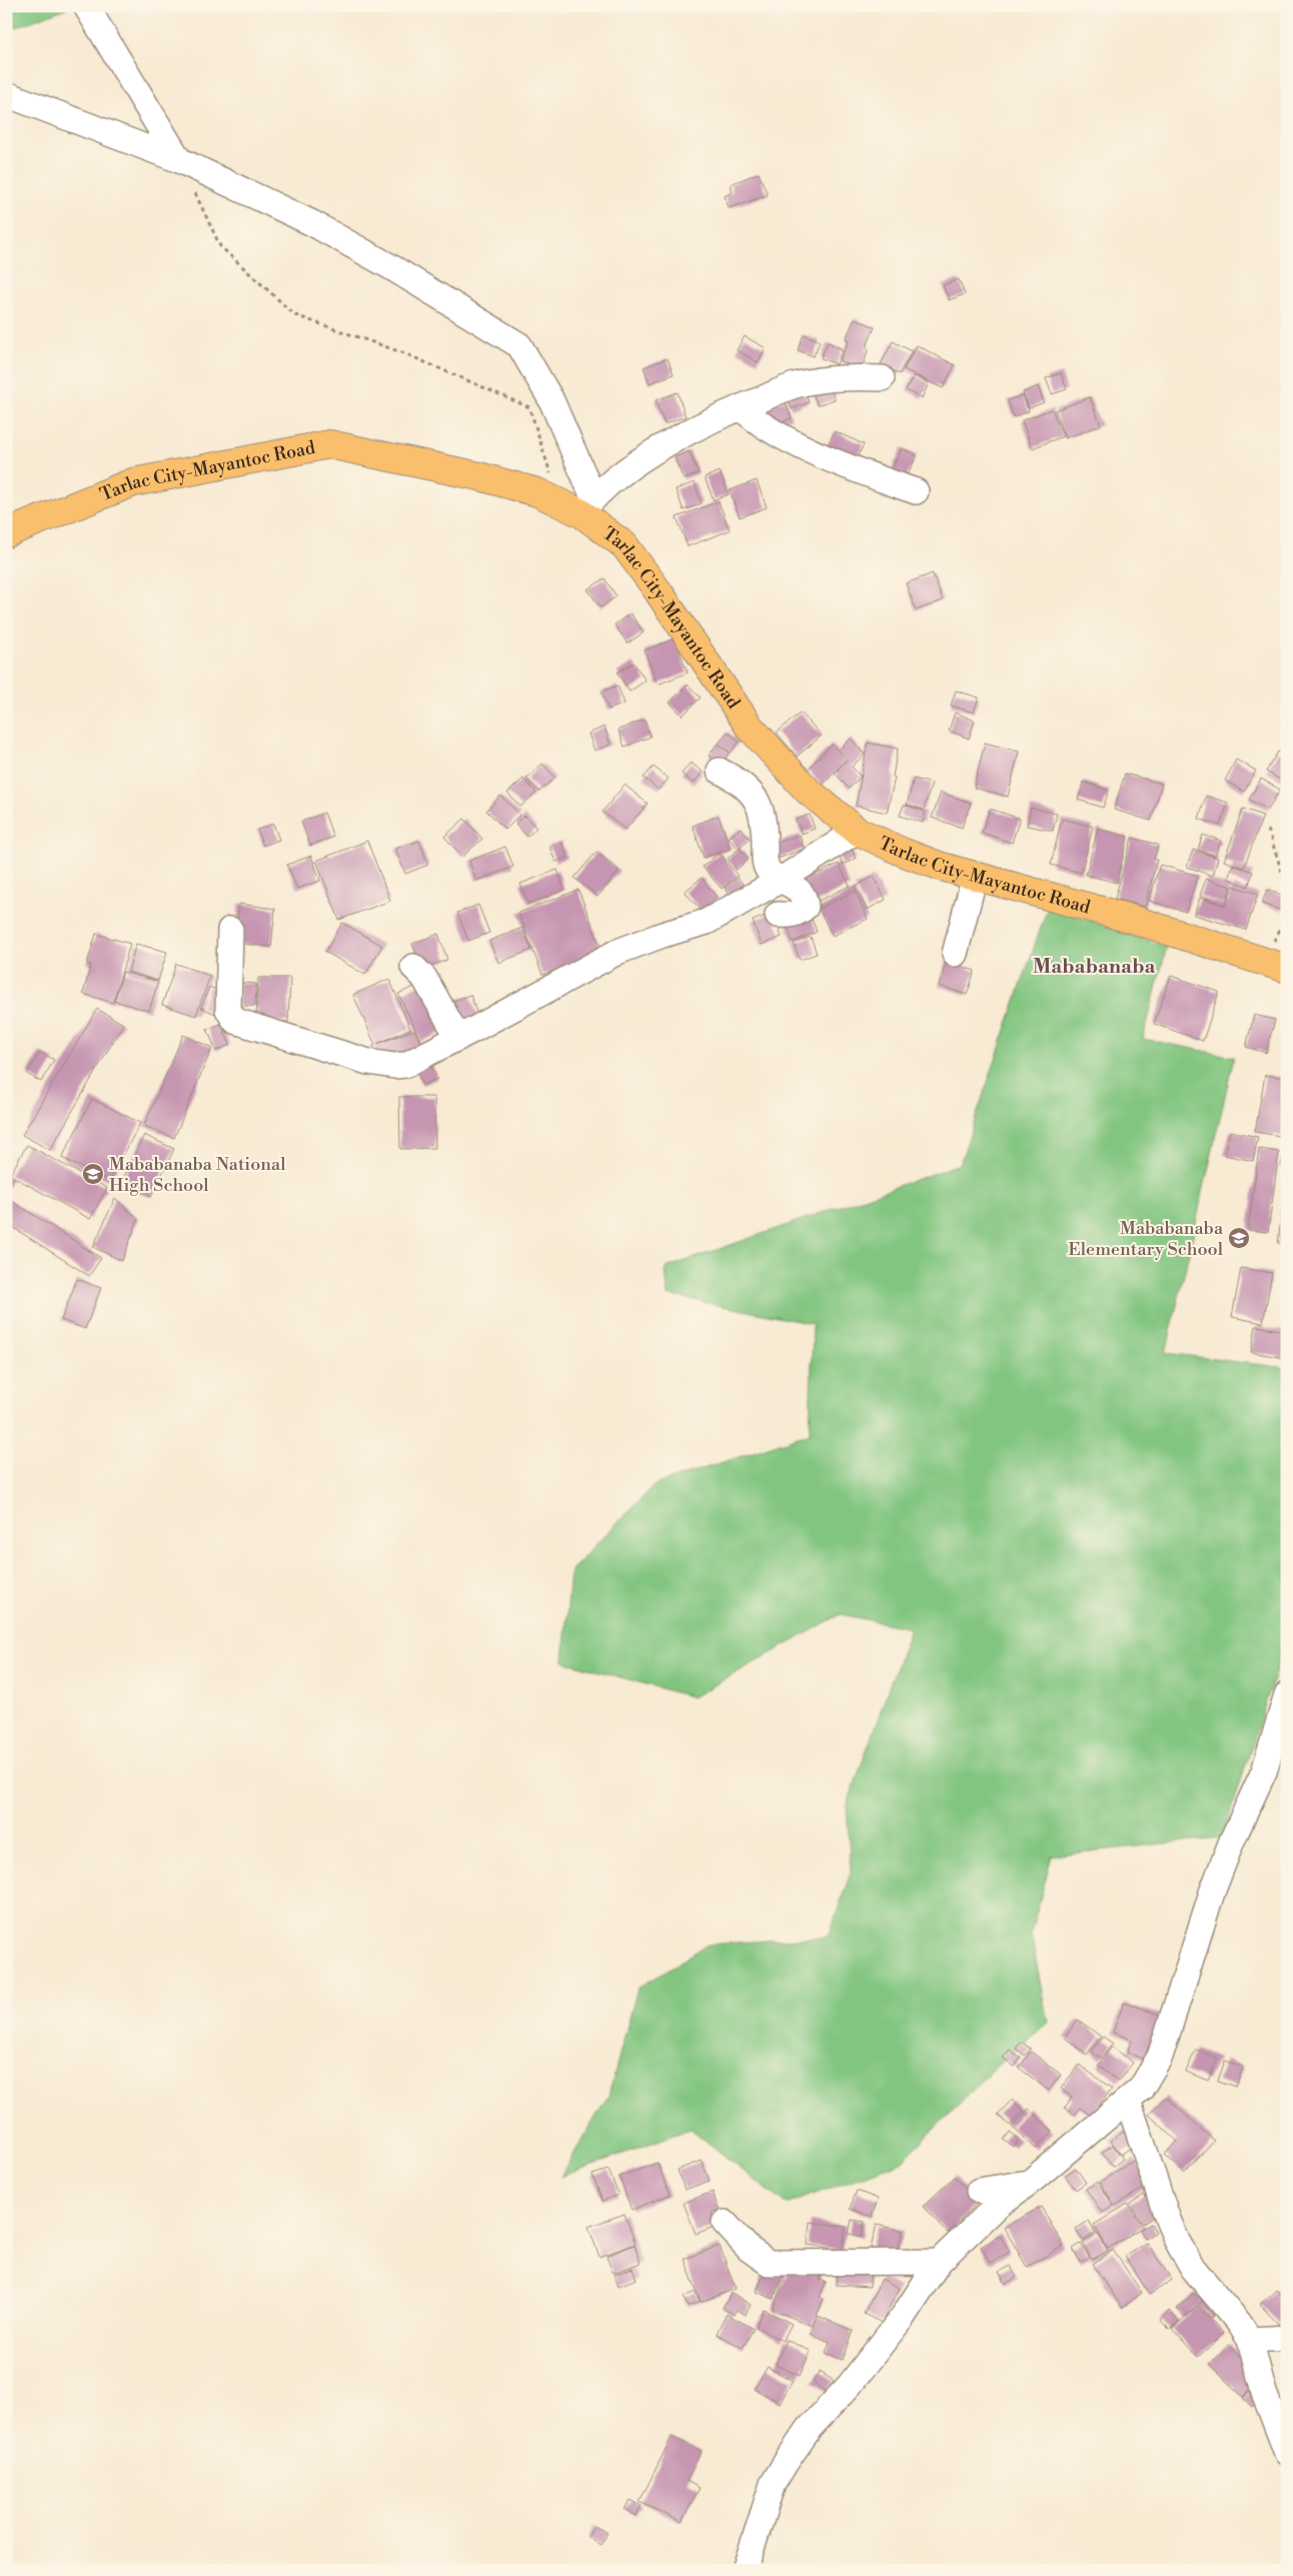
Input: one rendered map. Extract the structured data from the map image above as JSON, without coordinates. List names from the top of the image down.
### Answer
{
  "streets": {
    "main road": ["Tarlac City-Mayantoc Road"]
  },
  "districts": ["Mababanaba"],
  "places": {
    "school or university": ["Mababanaba National High School", "Mababanaba Elementary School"]
  }
}
